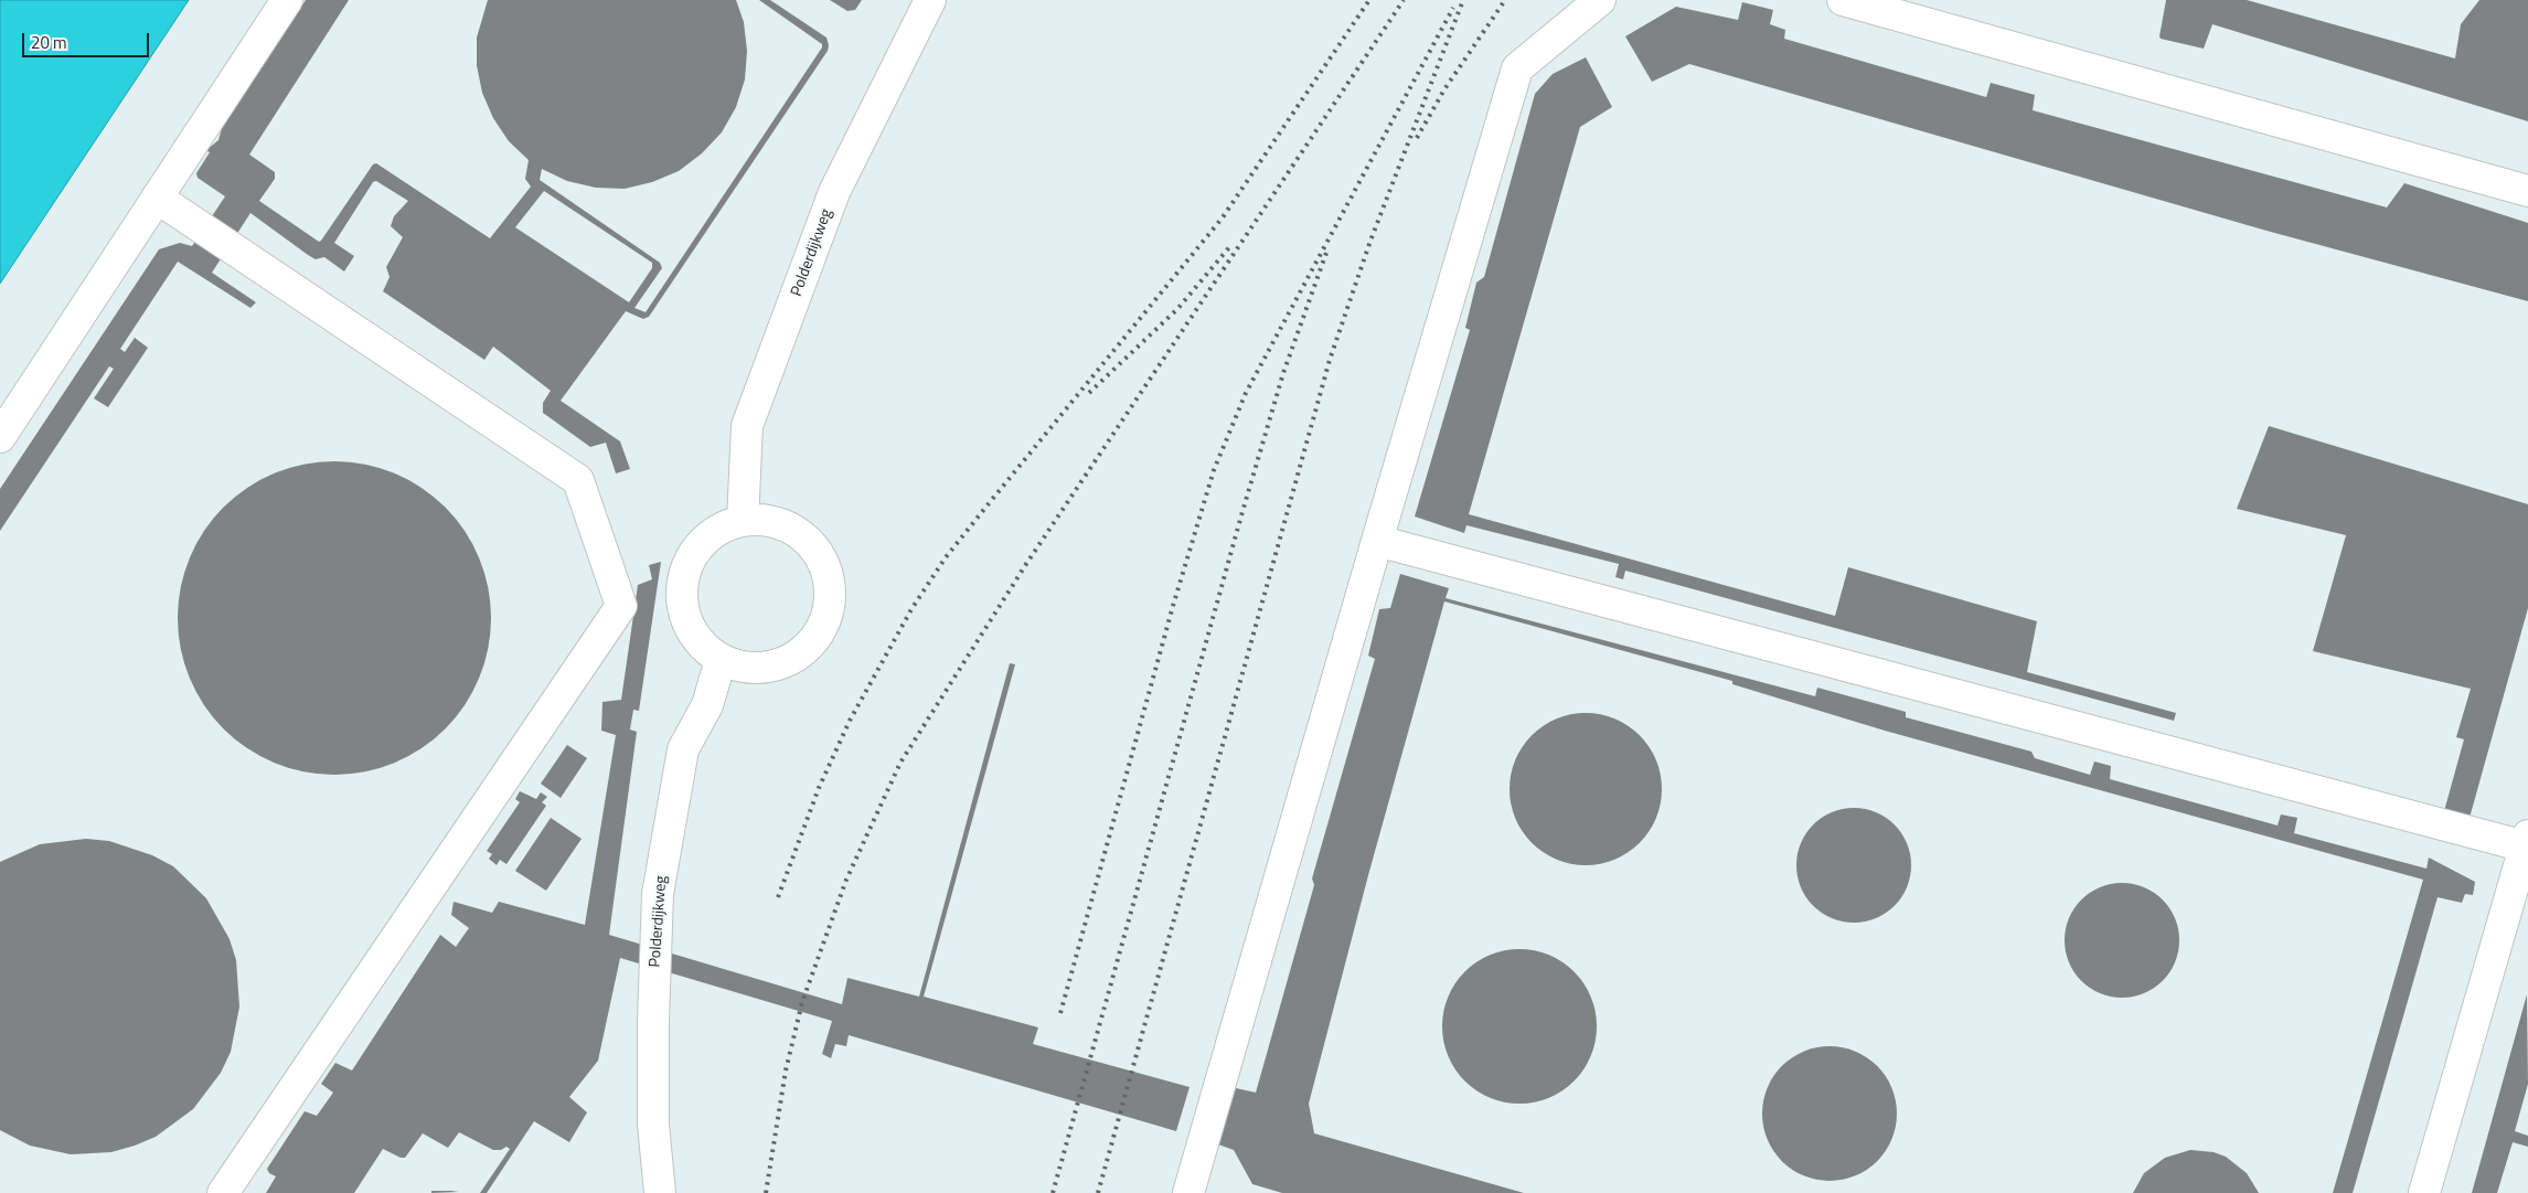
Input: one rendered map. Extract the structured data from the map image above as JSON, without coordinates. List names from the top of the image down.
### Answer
{
  "streets": {
    "street": ["Polderdijkweg"]
  },
  "scale_bar": "20 m"
}
